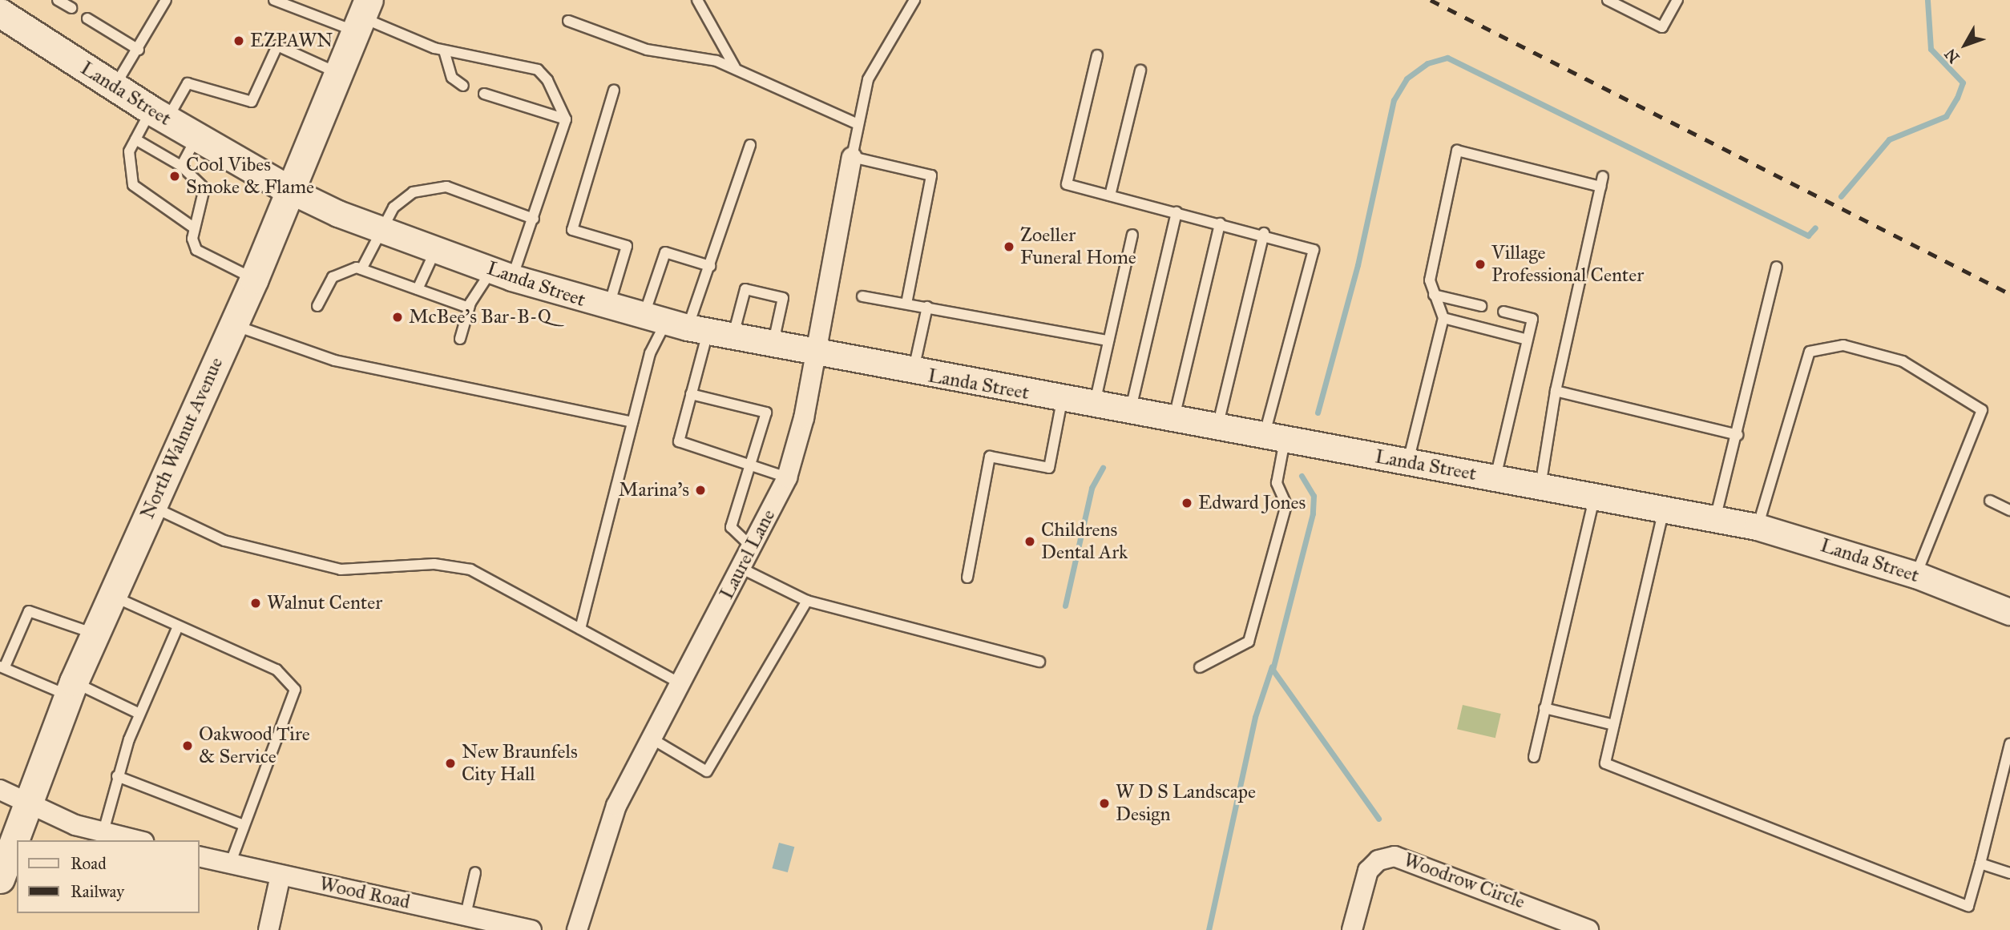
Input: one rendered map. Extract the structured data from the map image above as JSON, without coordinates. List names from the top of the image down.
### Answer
{
  "streets": {
    "main road": ["Landa Street", "North Walnut Avenue"],
    "street": ["Laurel Lane", "Woodrow Circle", "Wood Road"]
  },
  "crossings": [
    ["Landa Street", "North Walnut Avenue"],
    ["Landa Street", "Laurel Lane"]
  ],
  "places": [
    "EZPAWN",
    "Cool Vibes Smoke & Flame",
    "Zoeller Funeral Home",
    "Village Professional Center",
    "McBee's Bar-B-Q",
    "Marina's",
    "Edward Jones",
    "Childrens Dental Ark",
    "Walnut Center",
    "Oakwood Tire & Service",
    "New Braunfels City Hall",
    "W D S Landscape Design"
  ],
  "legend": ["Road", "Railway"],
  "north": "bottom left"
}
